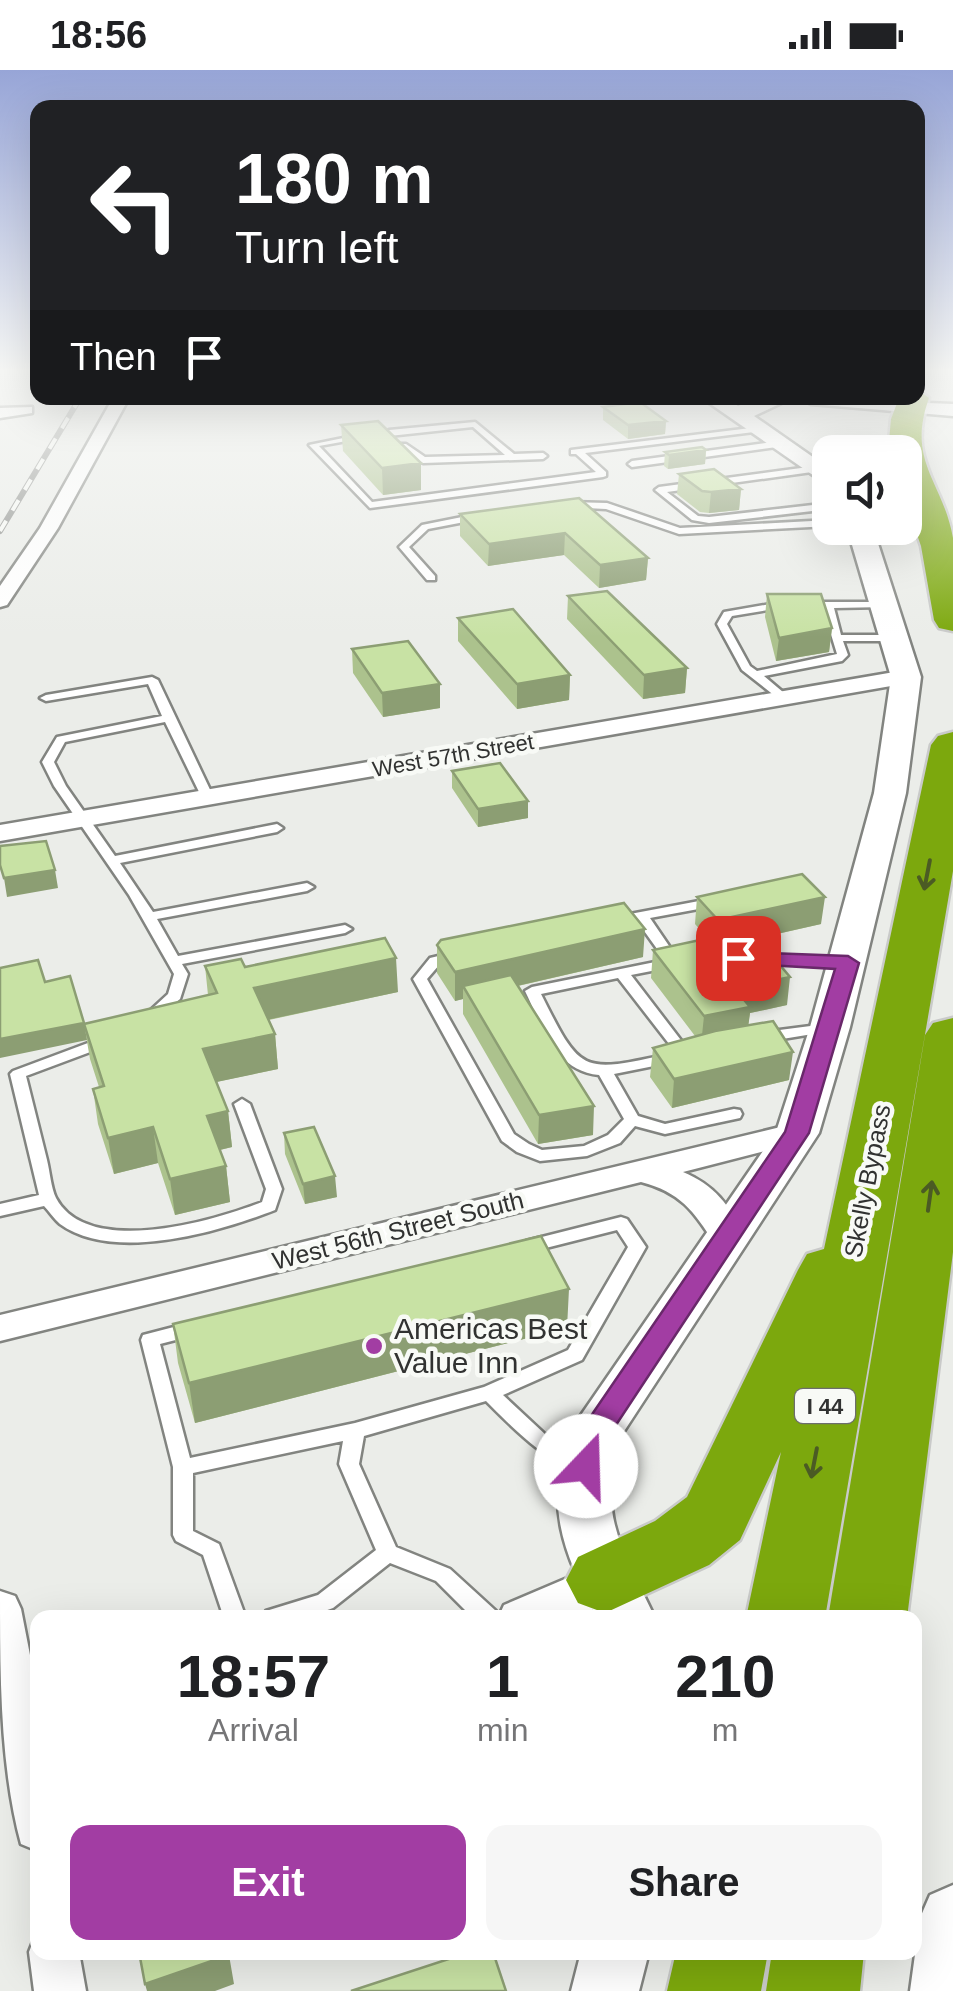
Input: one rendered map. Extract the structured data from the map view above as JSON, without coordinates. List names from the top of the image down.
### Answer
{
  "streets": {
    "highway": ["Skelly Bypass", "I 44"],
    "street": ["West 57th Street", "West 56th Street South"]
  },
  "places": ["Americas Best Value Inn"],
  "page": {
    "status": "18:56",
    "turn": ["180 m", "Turn left"],
    "then": "Then",
    "eta": [
      "18:57",
      "Arrival",
      "1",
      "min",
      "210",
      "m"
    ],
    "buttons": ["Exit", "Share"]
  }
}
